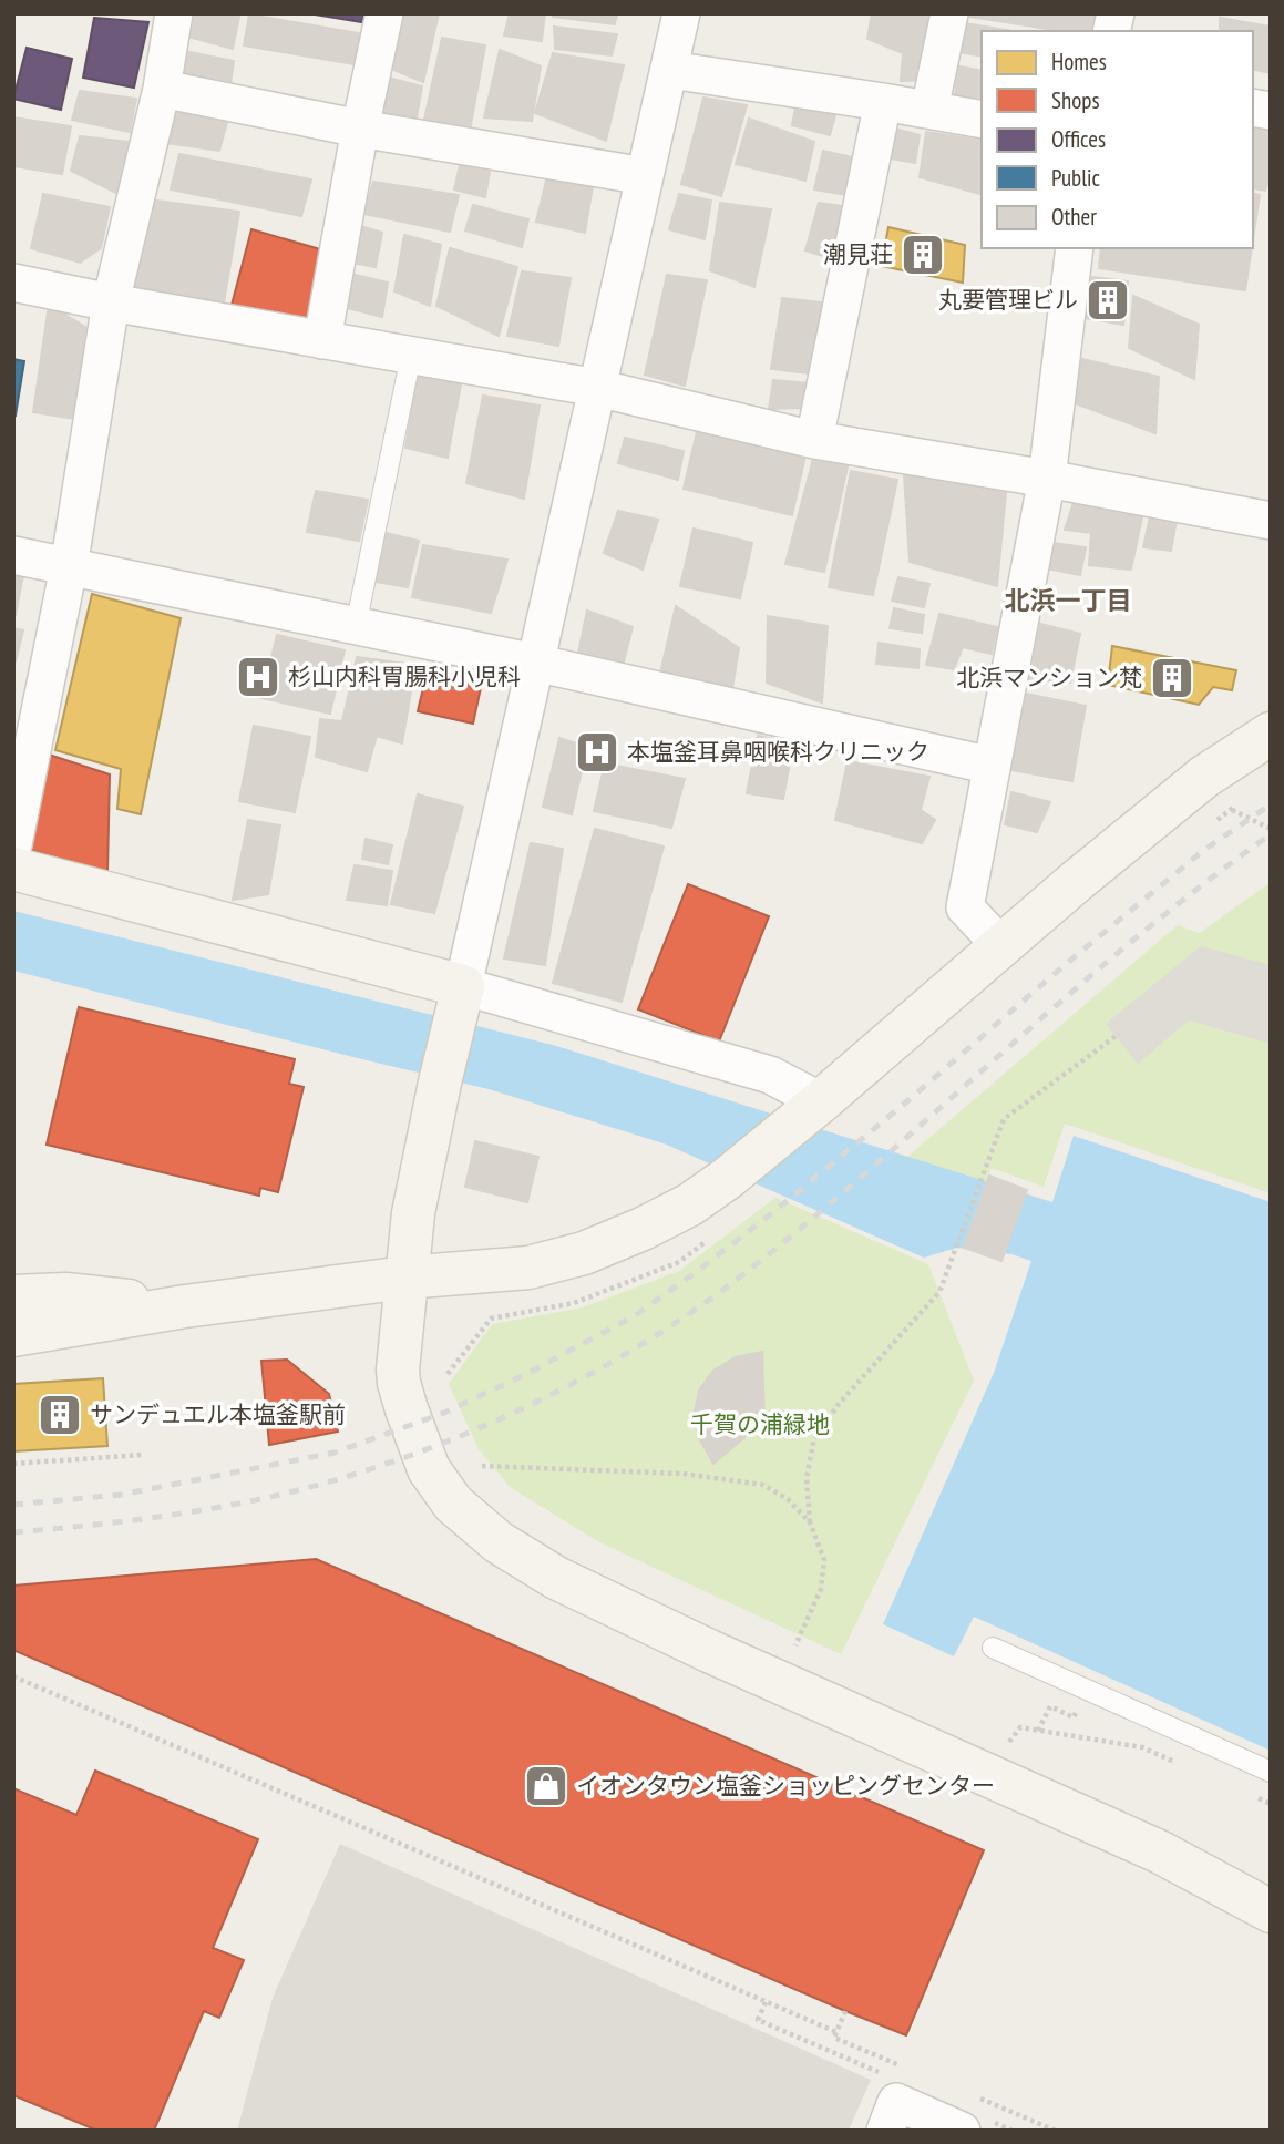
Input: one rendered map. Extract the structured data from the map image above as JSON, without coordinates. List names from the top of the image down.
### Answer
{
  "districts": ["北浜一丁目"],
  "parks": ["千賀の浦緑地"],
  "places": {
    "building": [
      "潮見荘",
      "丸要管理ビル",
      "北浜マンション梵",
      "サンデュエル本塩釜駅前"
    ],
    "hospital": ["杉山内科胃腸科小児科", "本塩釜耳鼻咽喉科クリニック"],
    "shop": ["イオンタウン塩釜ショッピングセンター"]
  },
  "legend": [
    "Homes",
    "Shops",
    "Offices",
    "Public",
    "Other"
  ]
}
